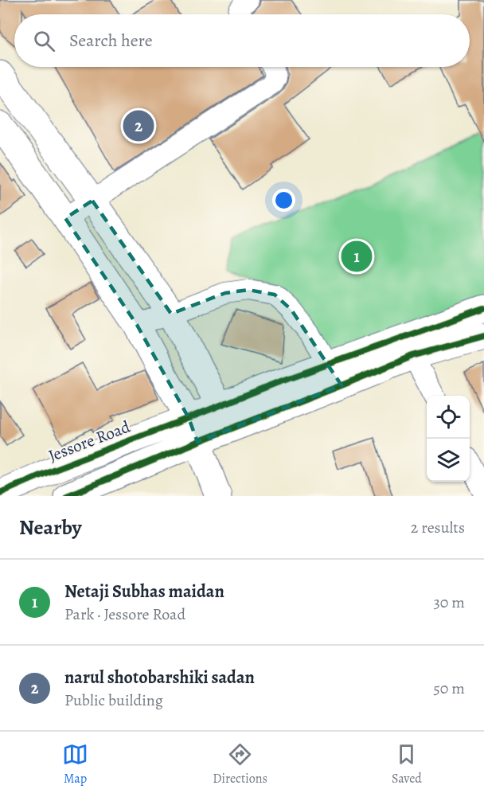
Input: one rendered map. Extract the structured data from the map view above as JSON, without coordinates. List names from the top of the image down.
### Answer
{
  "streets": {
    "main road": ["Jessore Road"]
  },
  "page": {
    "search": "Search here",
    "pins": ["2", "1"],
    "heading": ["Nearby", "2 results"],
    "list": [
      {
        "mark": "1",
        "name": "Netaji Subhas maidan",
        "note": "Park · Jessore Road",
        "value": "30 m"
      },
      {
        "mark": "2",
        "name": "narul shotobarshiki sadan",
        "note": "Public building",
        "value": "50 m"
      }
    ],
    "nav": ["Map", "Directions", "Saved"]
  }
}
